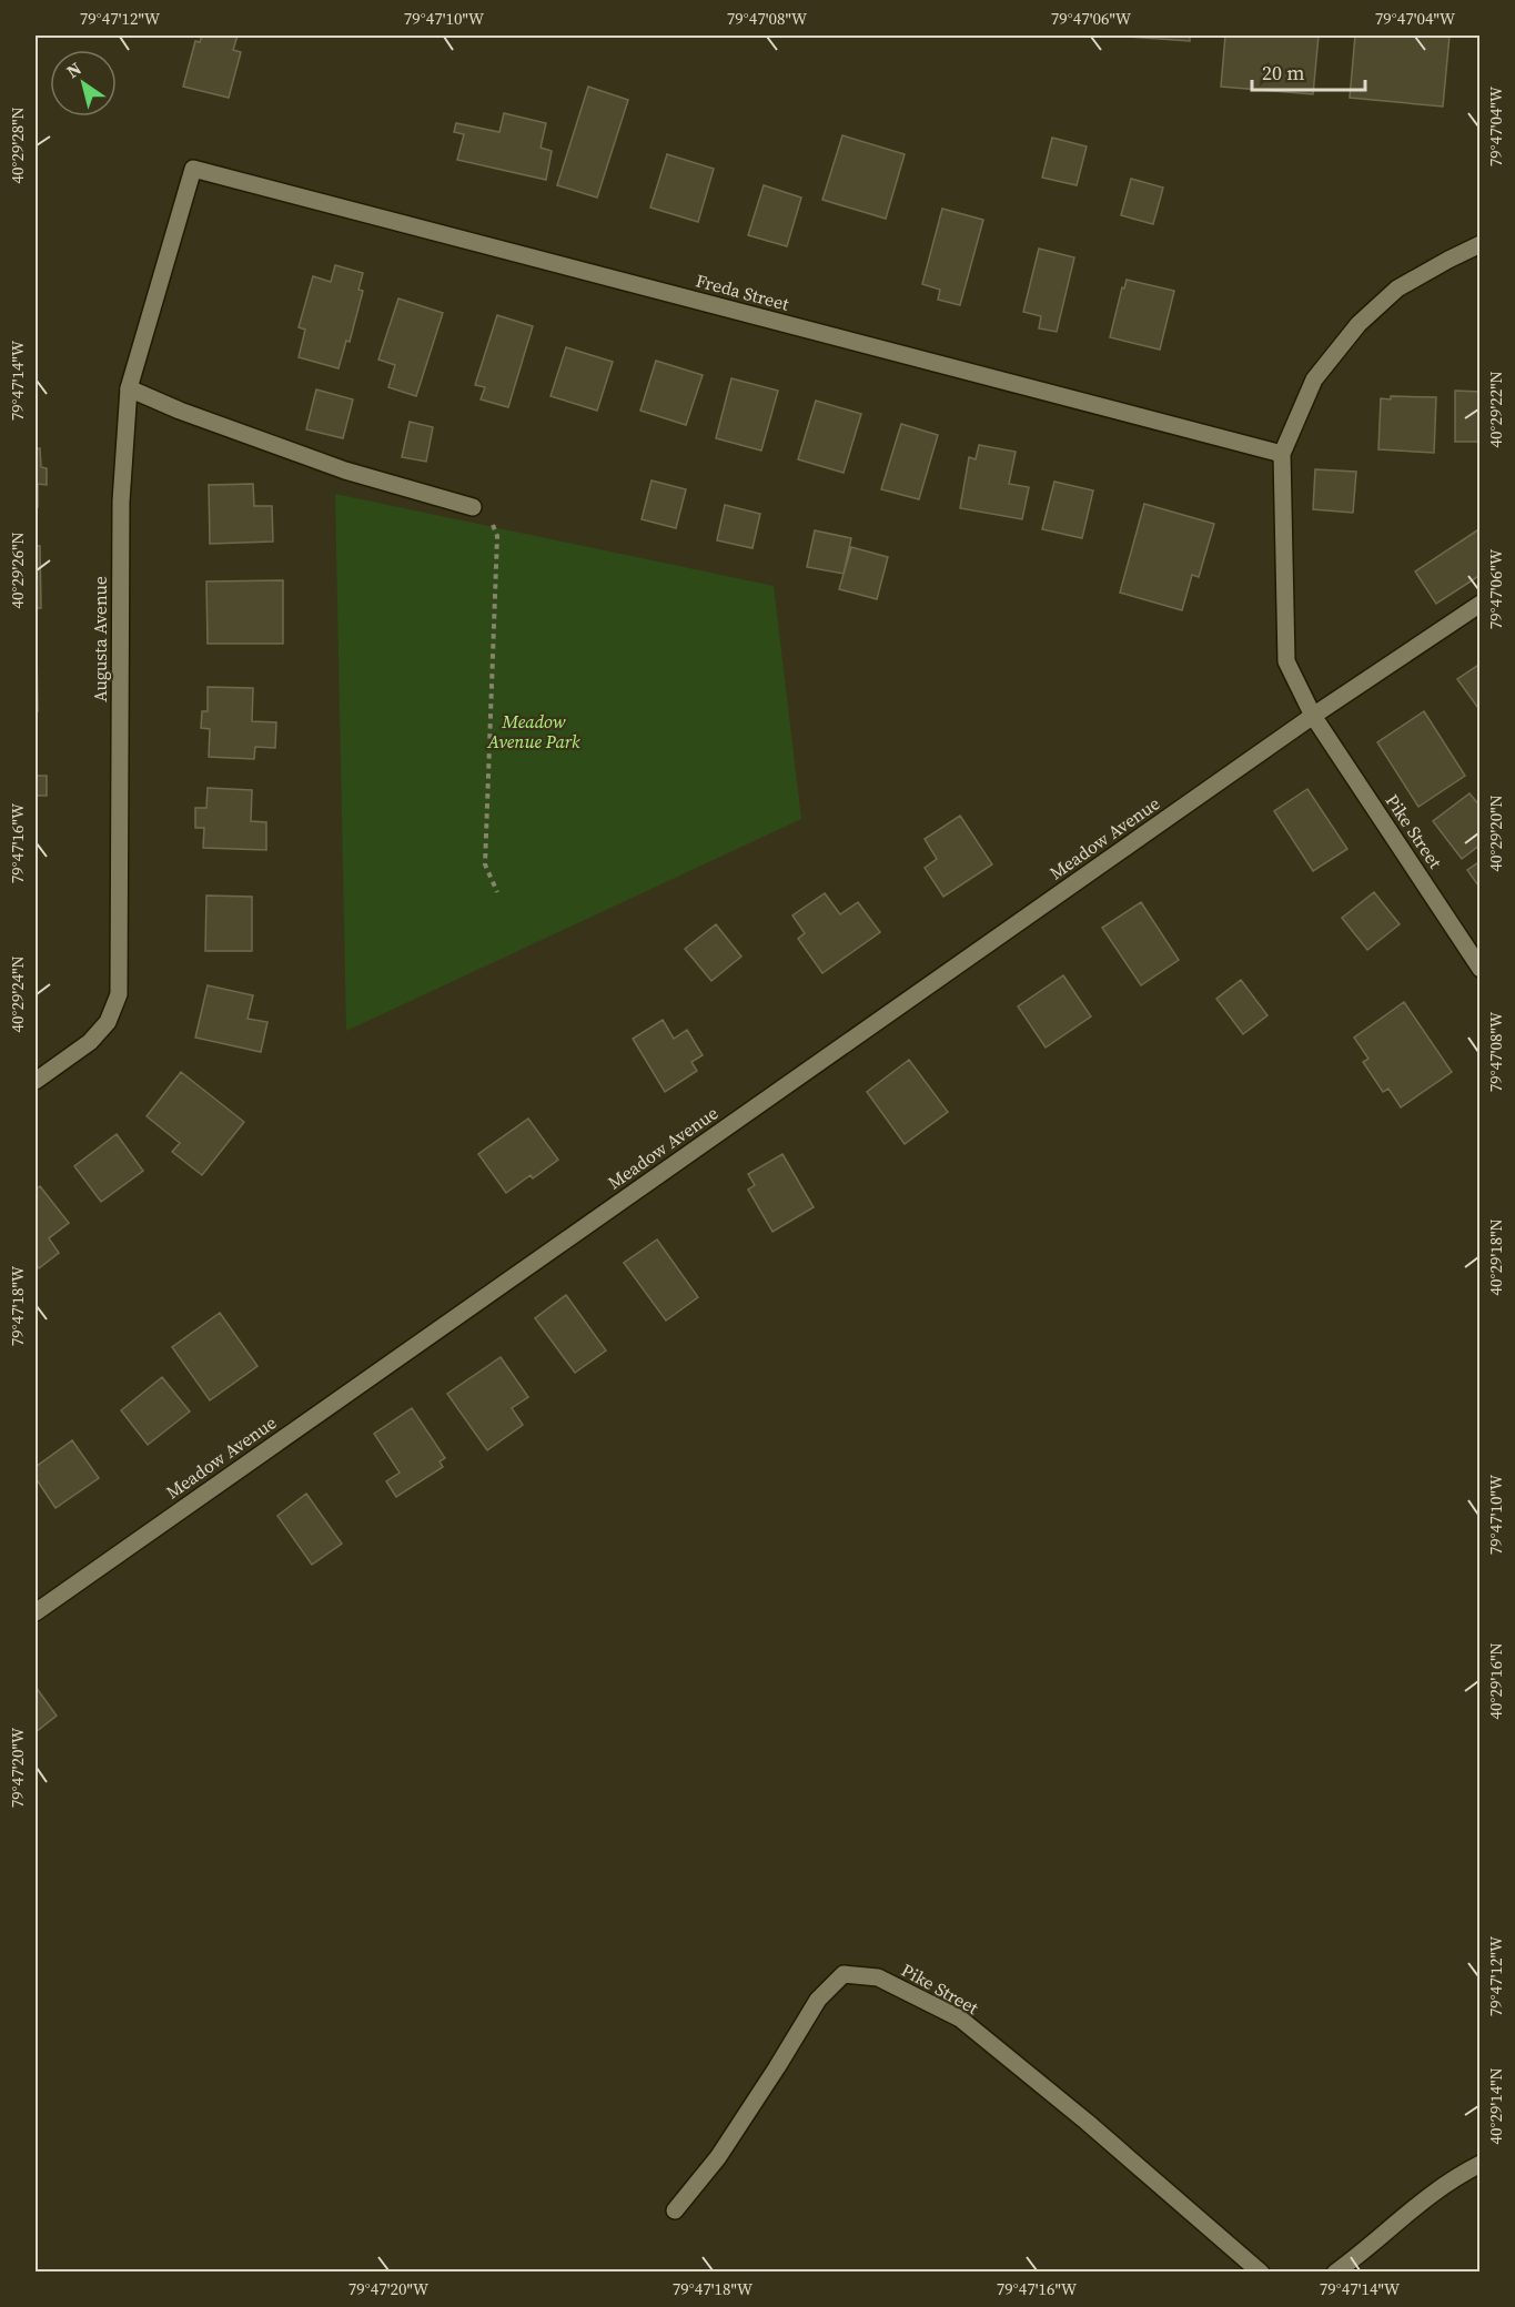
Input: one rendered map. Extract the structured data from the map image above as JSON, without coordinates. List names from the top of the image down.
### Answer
{
  "streets": {
    "street": [
      "Freda Street",
      "Augusta Avenue",
      "Pike Street",
      "Meadow Avenue"
    ]
  },
  "crossings": [
    ["Freda Street", "Augusta Avenue"],
    ["Pike Street", "Meadow Avenue"]
  ],
  "parks": ["Meadow Avenue Park"],
  "scale_bar": "20 m",
  "north": "top left",
  "coordinates": [
    "79°47'12\"W",
    "79°47'10\"W",
    "79°47'08\"W",
    "79°47'06\"W",
    "79°47'04\"W",
    "40°29'28\"N",
    "79°47'14\"W",
    "40°29'22\"N",
    "40°29'26\"N",
    "40°29'20\"N",
    "79°47'16\"W",
    "40°29'24\"N",
    "40°29'18\"N",
    "79°47'18\"W",
    "40°29'16\"N",
    "79°47'20\"W",
    "40°29'14\"N"
  ]
}
